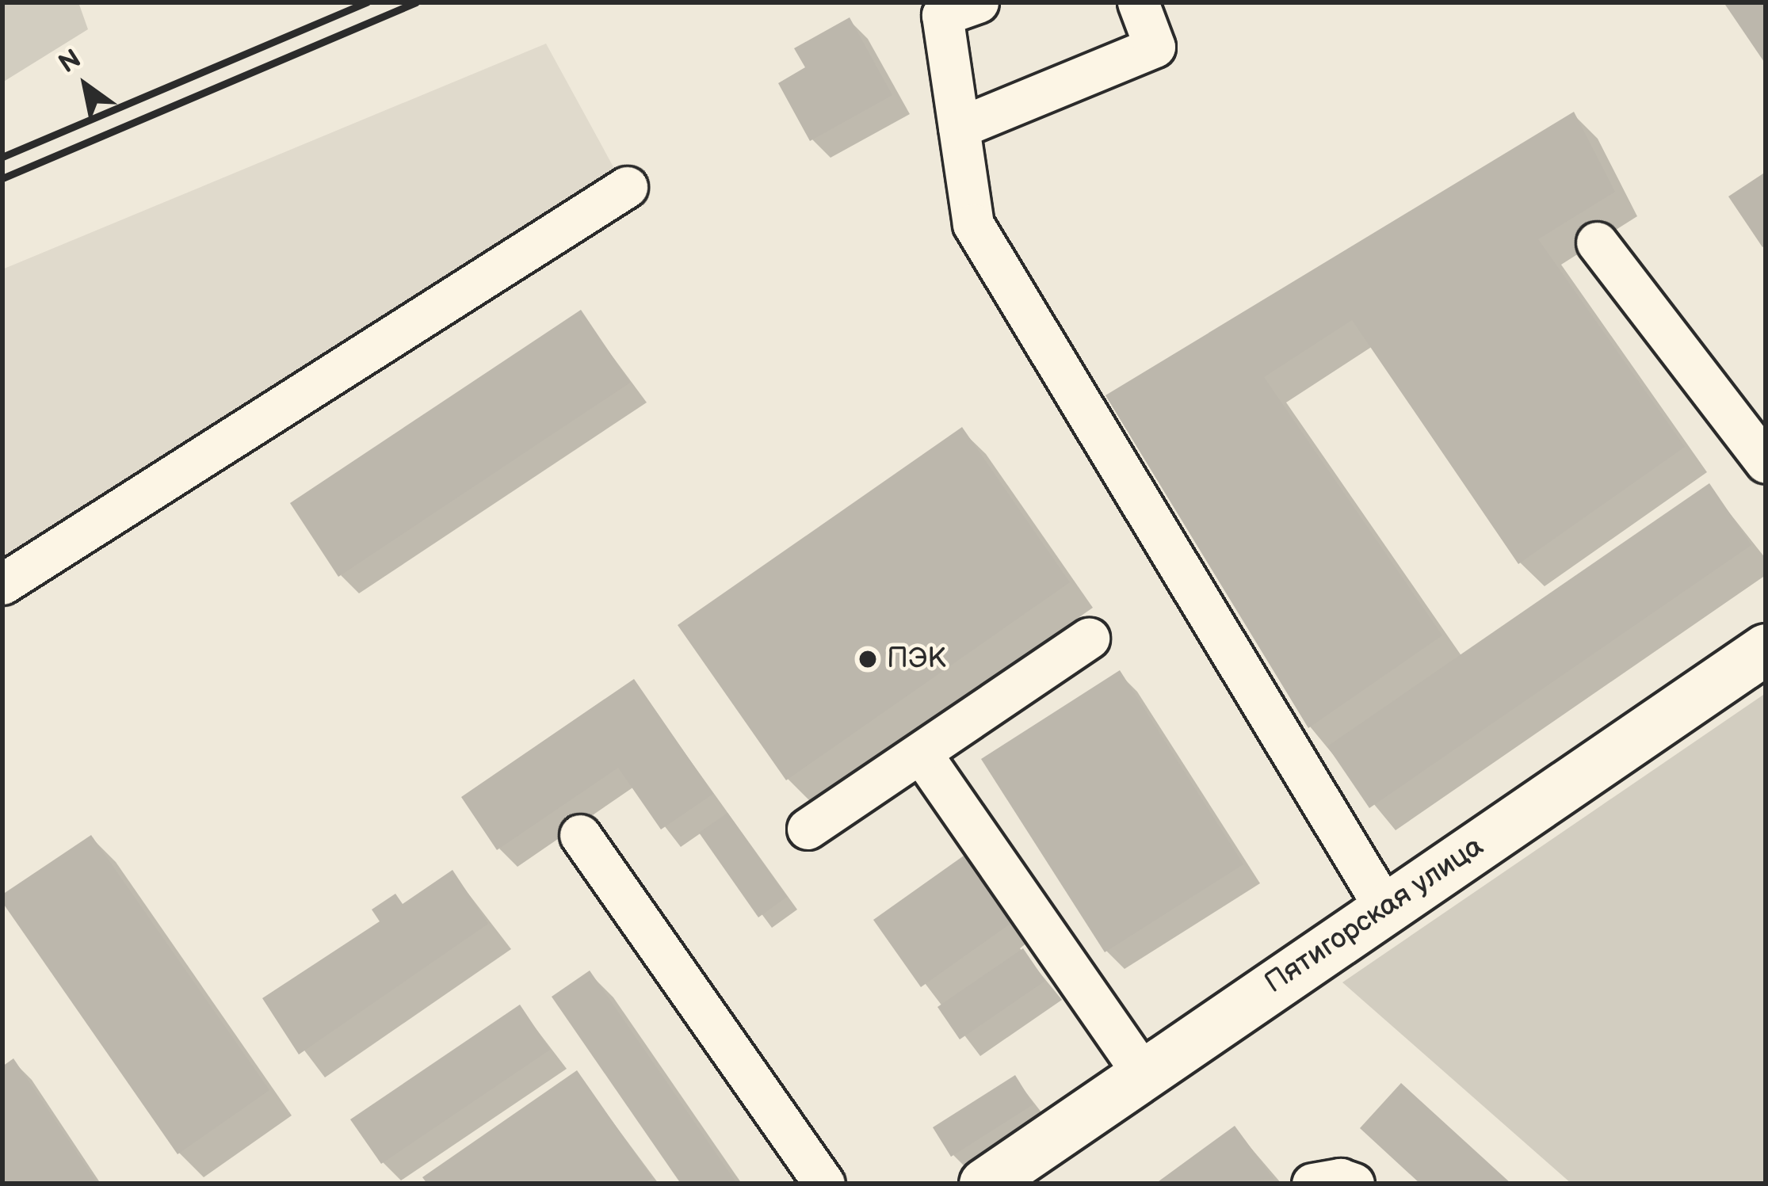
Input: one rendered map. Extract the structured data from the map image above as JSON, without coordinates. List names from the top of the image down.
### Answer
{
  "streets": {
    "main road": ["Пятигорская улица"]
  },
  "places": ["ПЭК"],
  "north": "top left"
}
